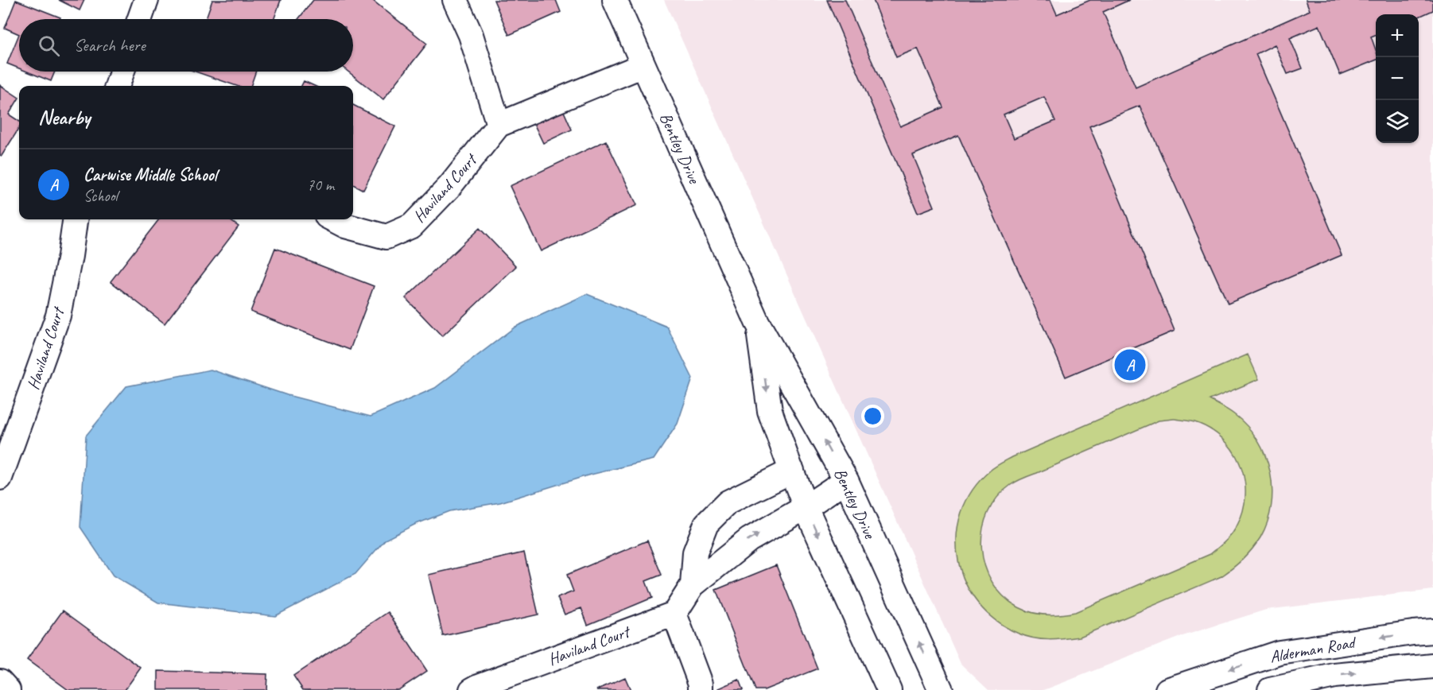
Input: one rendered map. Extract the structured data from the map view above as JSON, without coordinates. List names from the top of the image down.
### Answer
{
  "streets": {
    "street": ["Bentley Drive", "Haviland Court", "Alderman Road"]
  },
  "crossings": [
    ["Bentley Drive", "Haviland Court"]
  ],
  "page": {
    "map_buttons": ["+", "−"],
    "search": "Search here",
    "heading": "Nearby",
    "list": [
      {
        "mark": "A",
        "name": "Carwise Middle School",
        "note": "School",
        "value": "70 m"
      }
    ],
    "pins": "A"
  }
}
